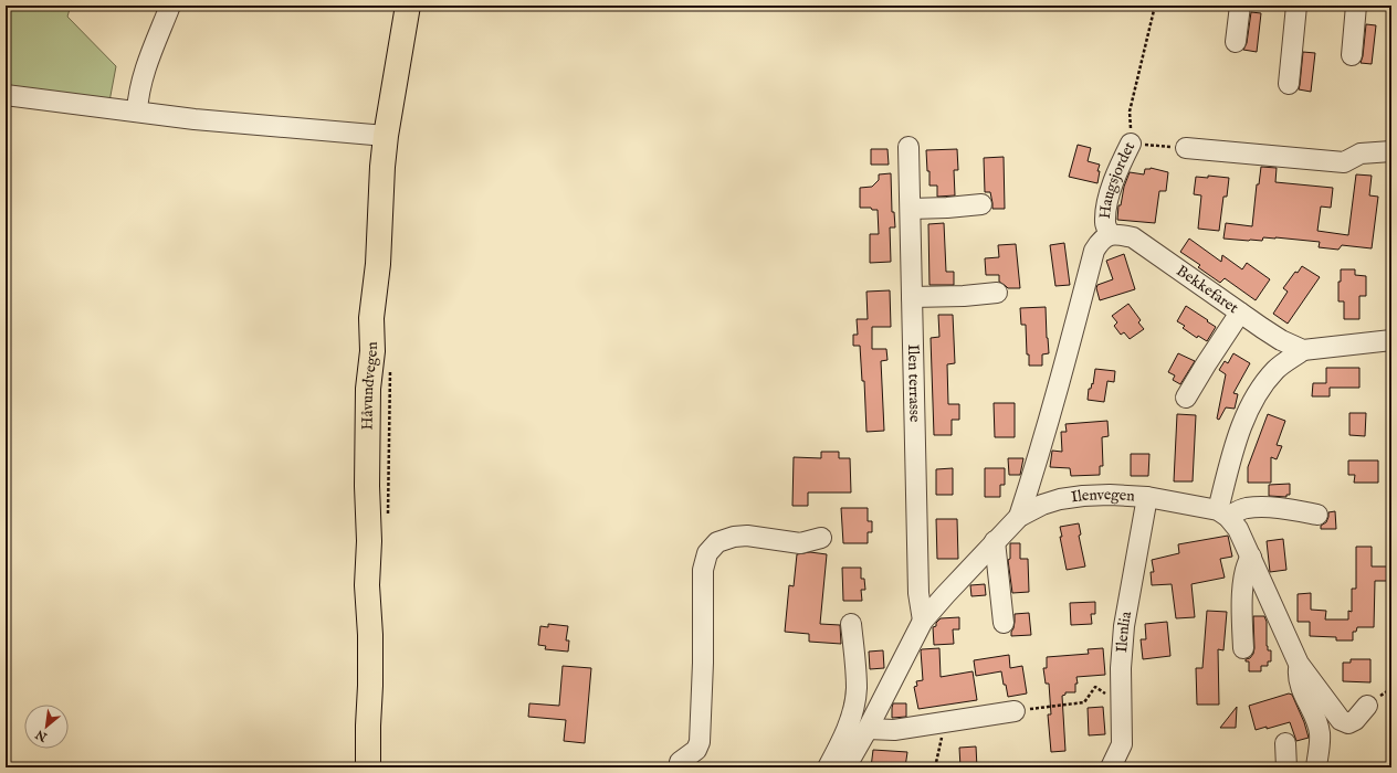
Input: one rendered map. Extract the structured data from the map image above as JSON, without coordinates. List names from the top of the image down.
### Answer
{
  "streets": {
    "main road": ["Håvundvegen"],
    "street": [
      "Haugsjordet",
      "Bekkefaret",
      "Ilen terrasse",
      "Ilenvegen",
      "Ilenlia"
    ]
  },
  "crossings": [
    ["Haugsjordet", "Bekkefaret"],
    ["Haugsjordet", "Ilenvegen"],
    ["Ilen terrasse", "Ilenvegen"],
    ["Ilenvegen", "Ilenlia"]
  ],
  "north": "bottom left"
}
